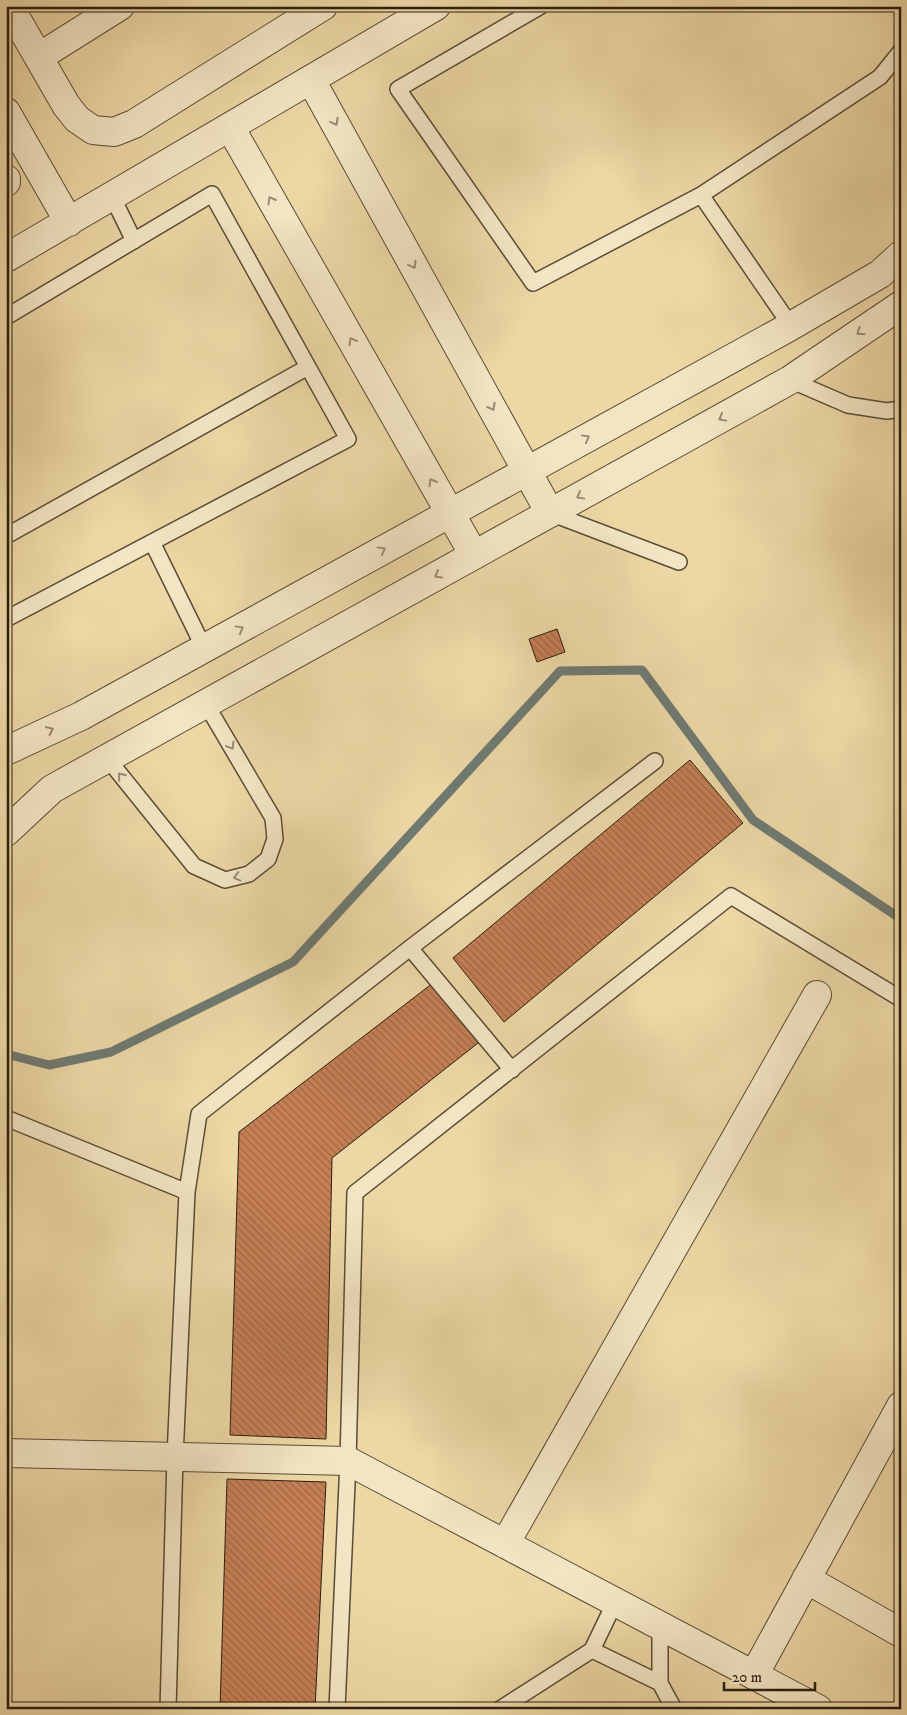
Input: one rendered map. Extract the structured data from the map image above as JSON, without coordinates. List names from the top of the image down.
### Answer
{
  "scale_bar": "20 m"
}
